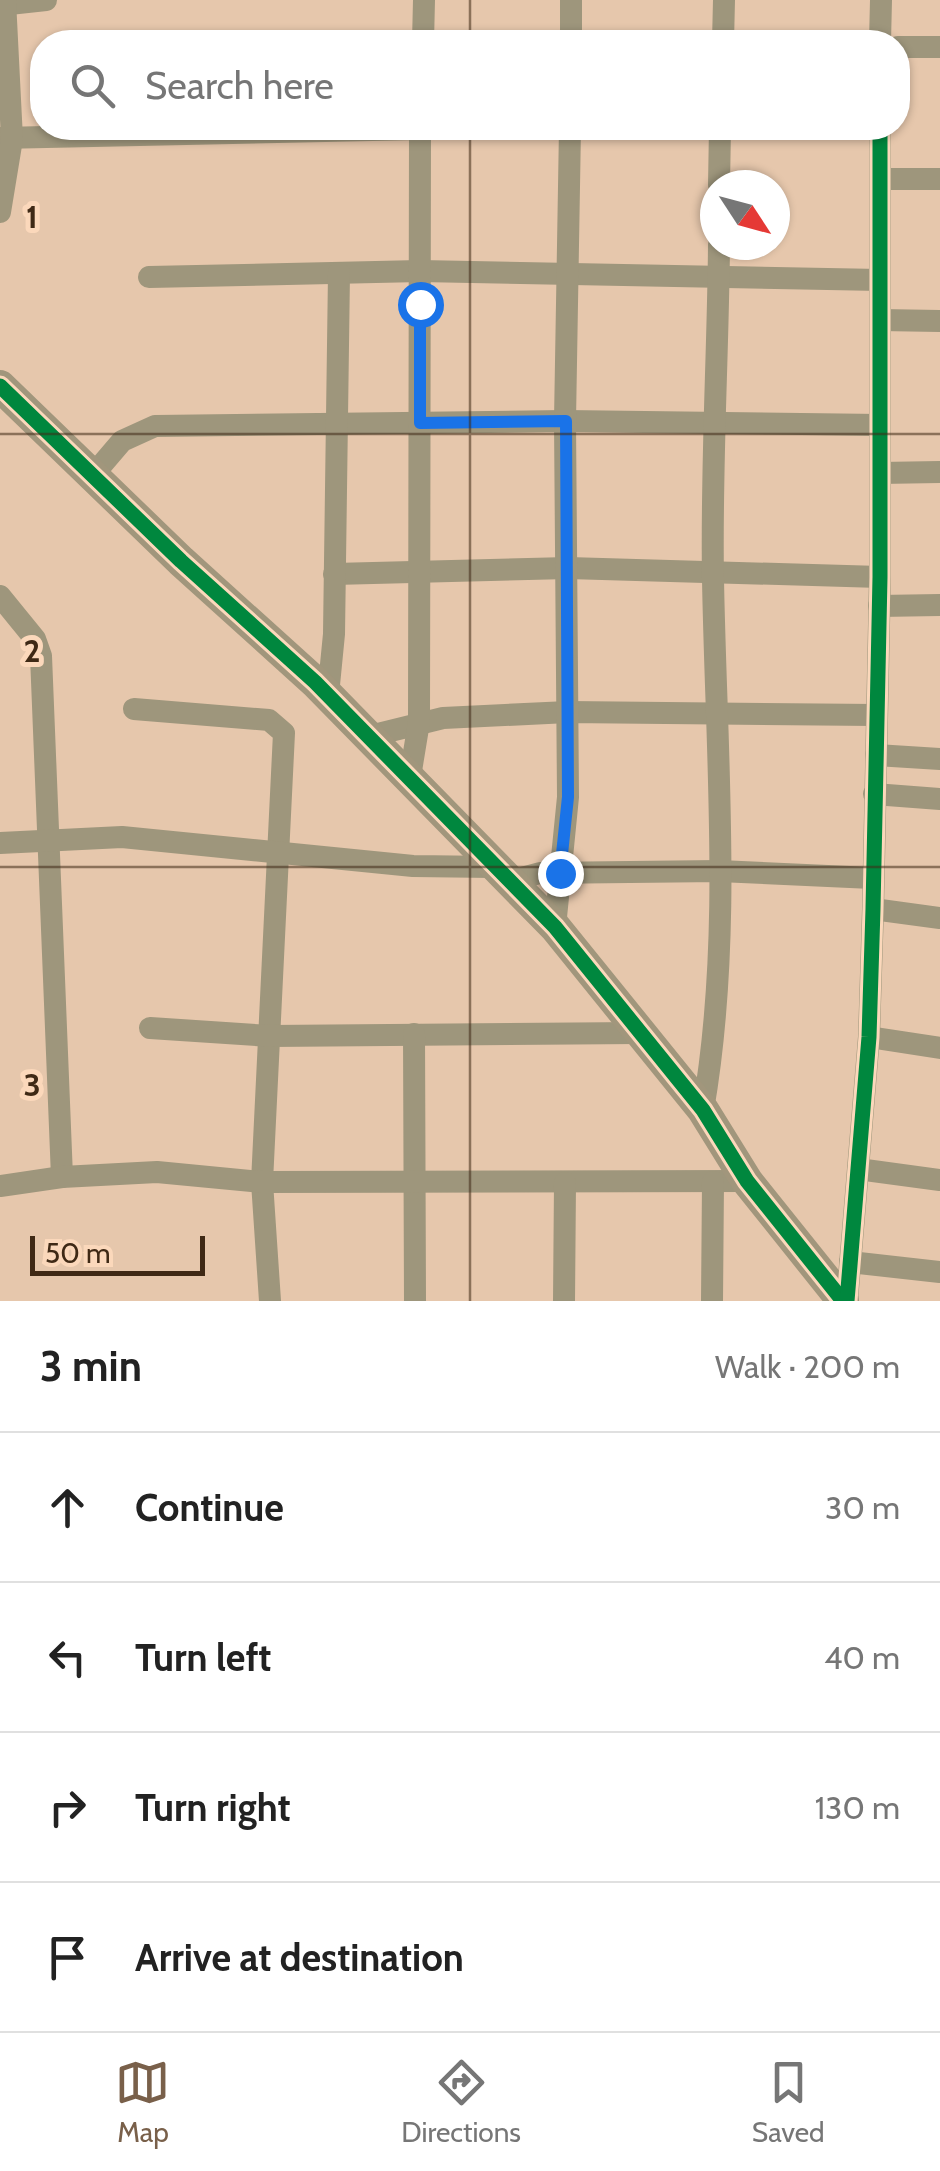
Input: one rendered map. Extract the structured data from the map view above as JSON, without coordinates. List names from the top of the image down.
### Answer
{
  "scale_bar": "50 m",
  "north": "bottom right",
  "page": {
    "search": "Search here",
    "scale": "50 m",
    "heading": ["3 min", "Walk · 200 m"],
    "list": [
      ["Continue", "30 m"],
      ["Turn left", "40 m"],
      ["Turn right", "130 m"],
      "Arrive at destination"
    ],
    "nav": ["Map", "Directions", "Saved"]
  },
  "grid": {
    "rows": ["1", "2", "3"]
  }
}
